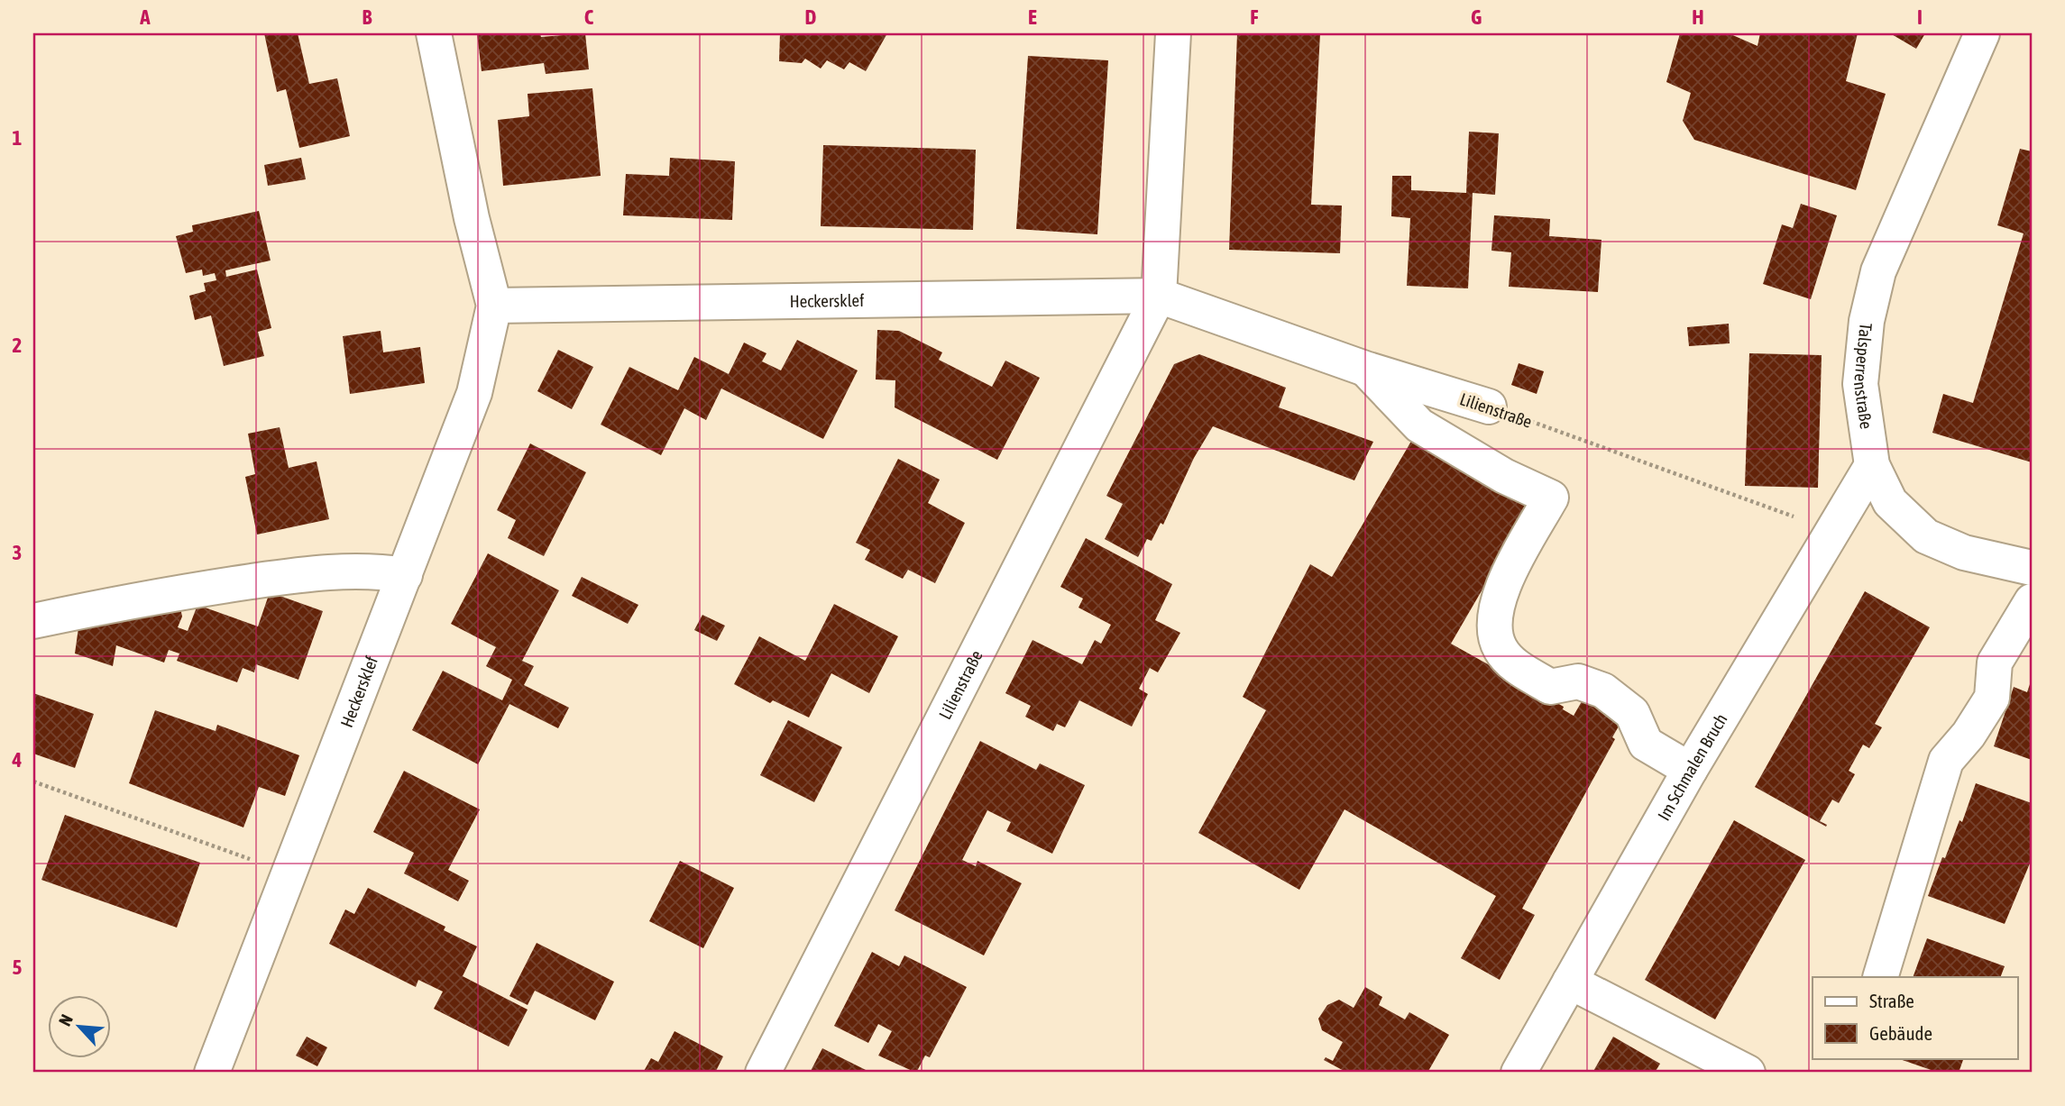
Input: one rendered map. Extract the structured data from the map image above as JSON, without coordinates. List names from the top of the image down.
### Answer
{
  "streets": {
    "street": [
      "Heckersklef",
      "Talsperrenstraße",
      "Lilienstraße",
      "Im Schmalen Bruch"
    ]
  },
  "crossings": [
    ["Heckersklef", "Lilienstraße"],
    ["Talsperrenstraße", "Im Schmalen Bruch"],
    ["Lilienstraße", "Im Schmalen Bruch"]
  ],
  "legend": ["Straße", "Gebäude"],
  "north": "top left",
  "grid": {
    "columns": [
      "A",
      "B",
      "C",
      "D",
      "E",
      "F",
      "G",
      "H",
      "I"
    ],
    "rows": [
      "1",
      "2",
      "3",
      "4",
      "5"
    ]
  }
}
